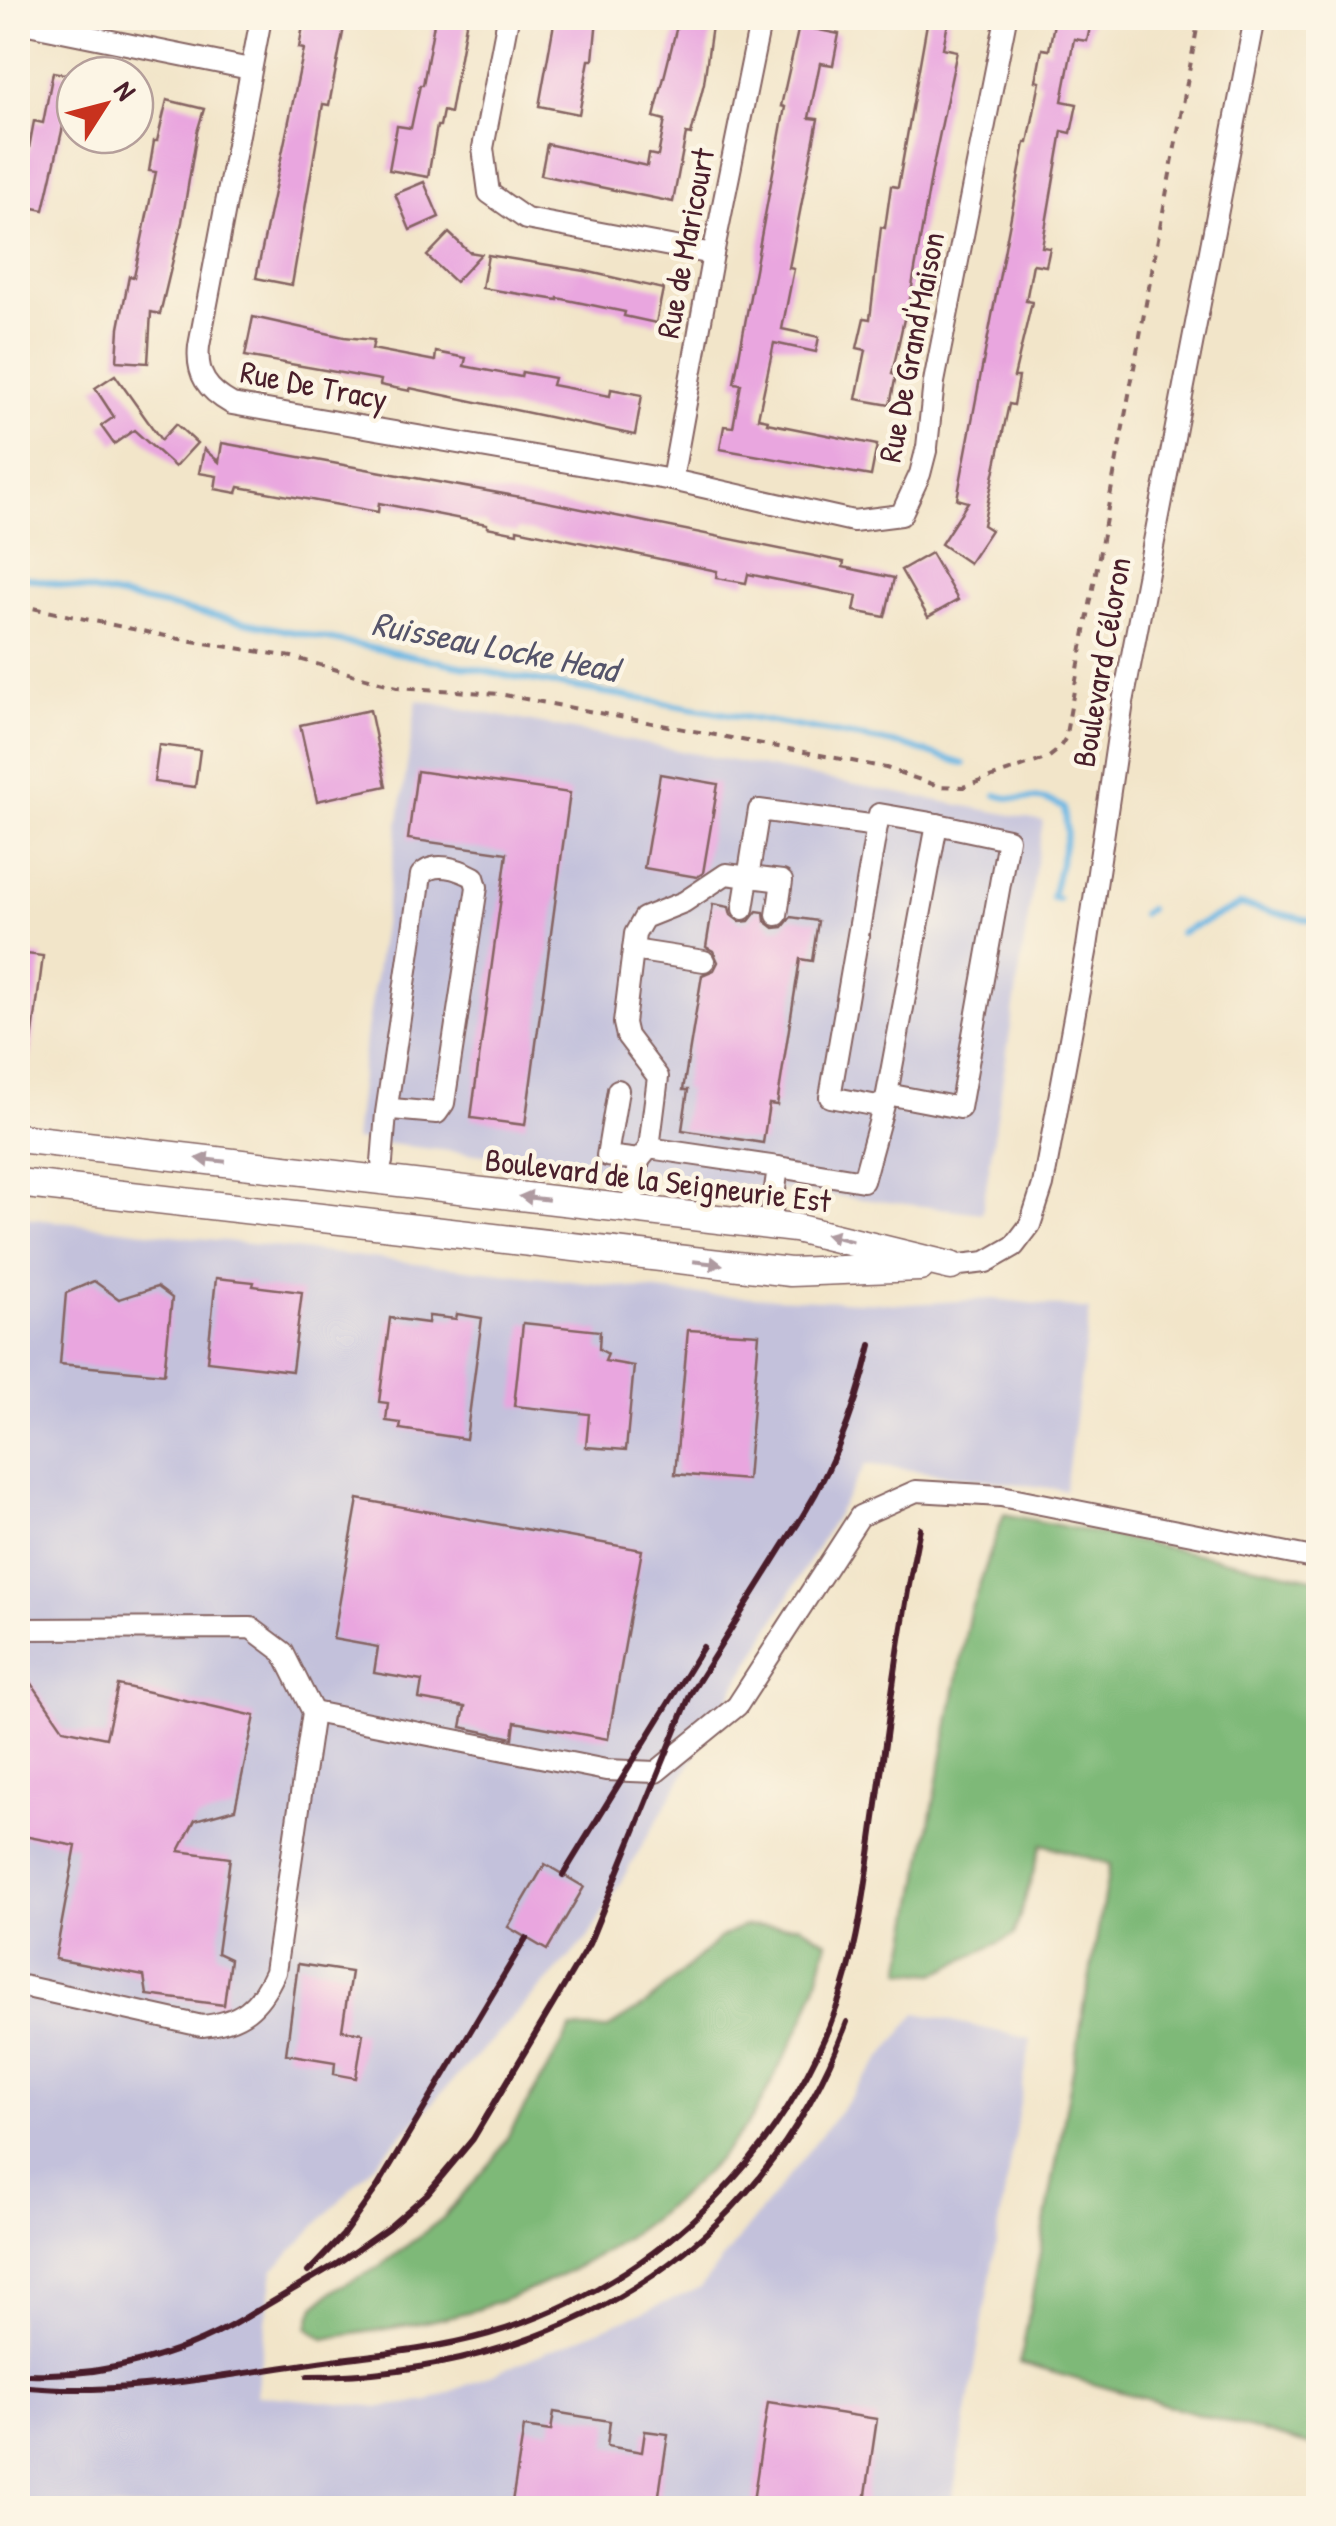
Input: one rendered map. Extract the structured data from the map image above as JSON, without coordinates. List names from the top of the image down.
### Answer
{
  "streets": {
    "main road": ["Boulevard de la Seigneurie Est"],
    "street": [
      "Rue de Maricourt",
      "Rue De Grand'Maison",
      "Rue De Tracy",
      "Boulevard Céloron"
    ]
  },
  "crossings": [
    ["Rue de Maricourt", "Rue De Grand'Maison"],
    ["Rue de Maricourt", "Rue De Tracy"],
    ["Rue De Grand'Maison", "Rue De Tracy"],
    ["Boulevard Céloron", "Boulevard de la Seigneurie Est"]
  ],
  "water": ["Ruisseau Locke Head"],
  "north": "top right"
}
